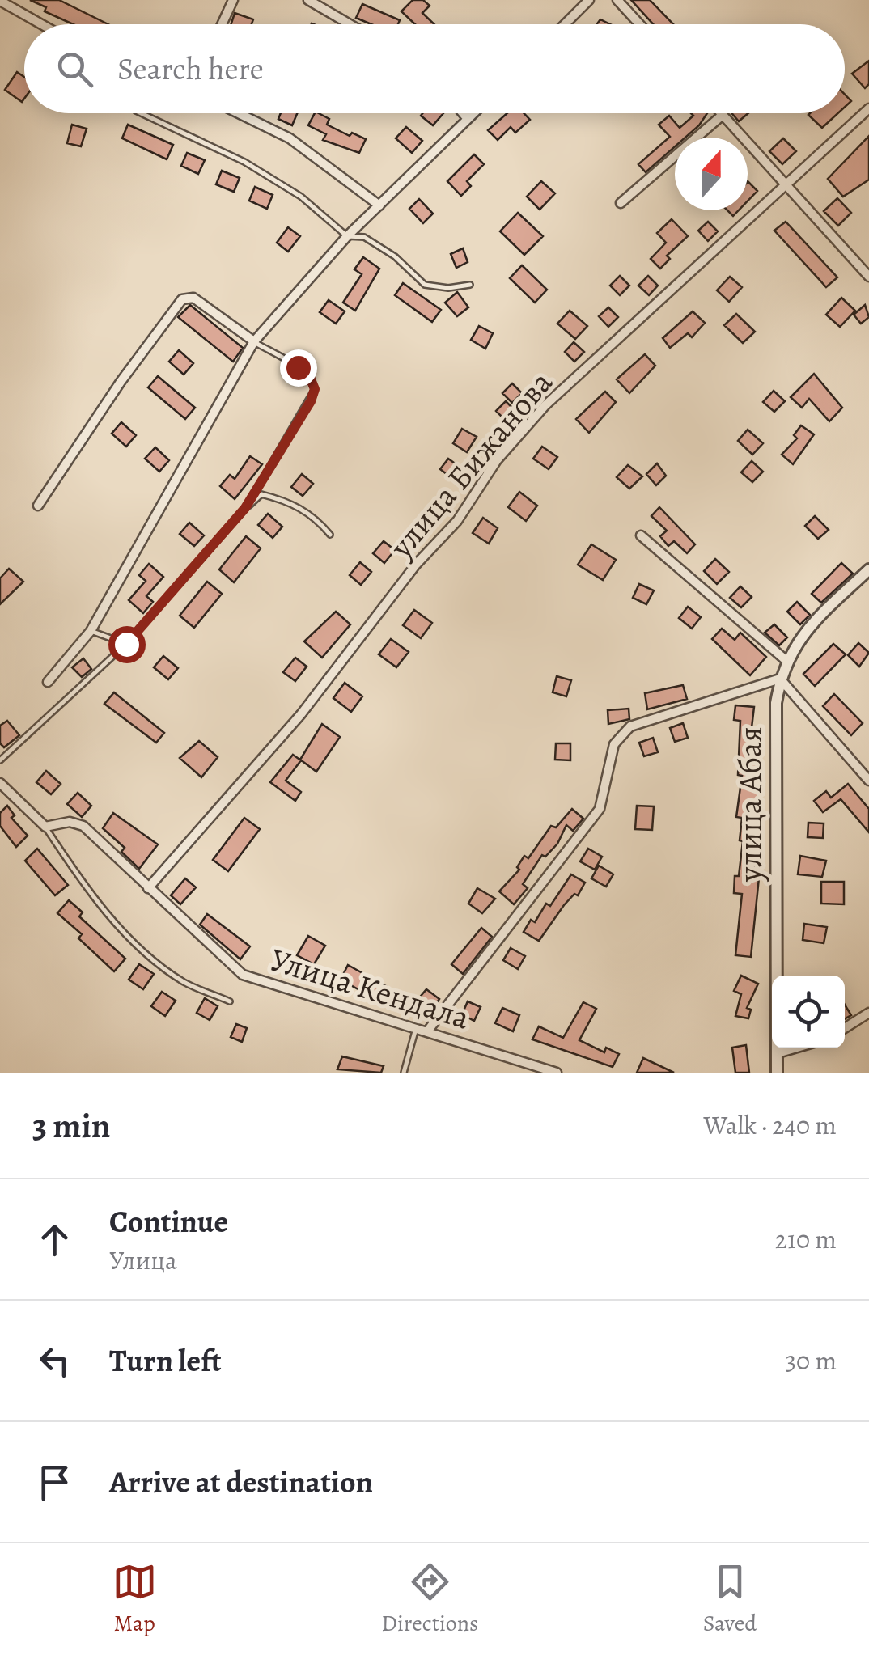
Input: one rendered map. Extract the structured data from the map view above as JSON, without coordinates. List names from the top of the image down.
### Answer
{
  "streets": {
    "street": ["улица Бижанова", "улица Абая", "Улица Кендала"]
  },
  "crossings": [
    ["улица Бижанова", "Улица Кендала"]
  ],
  "north": "top",
  "page": {
    "search": "Search here",
    "heading": ["3 min", "Walk · 240 m"],
    "list": [
      ["Continue", "Улица", "210 m"],
      ["Turn left", "30 m"],
      "Arrive at destination"
    ],
    "nav": ["Map", "Directions", "Saved"]
  }
}
